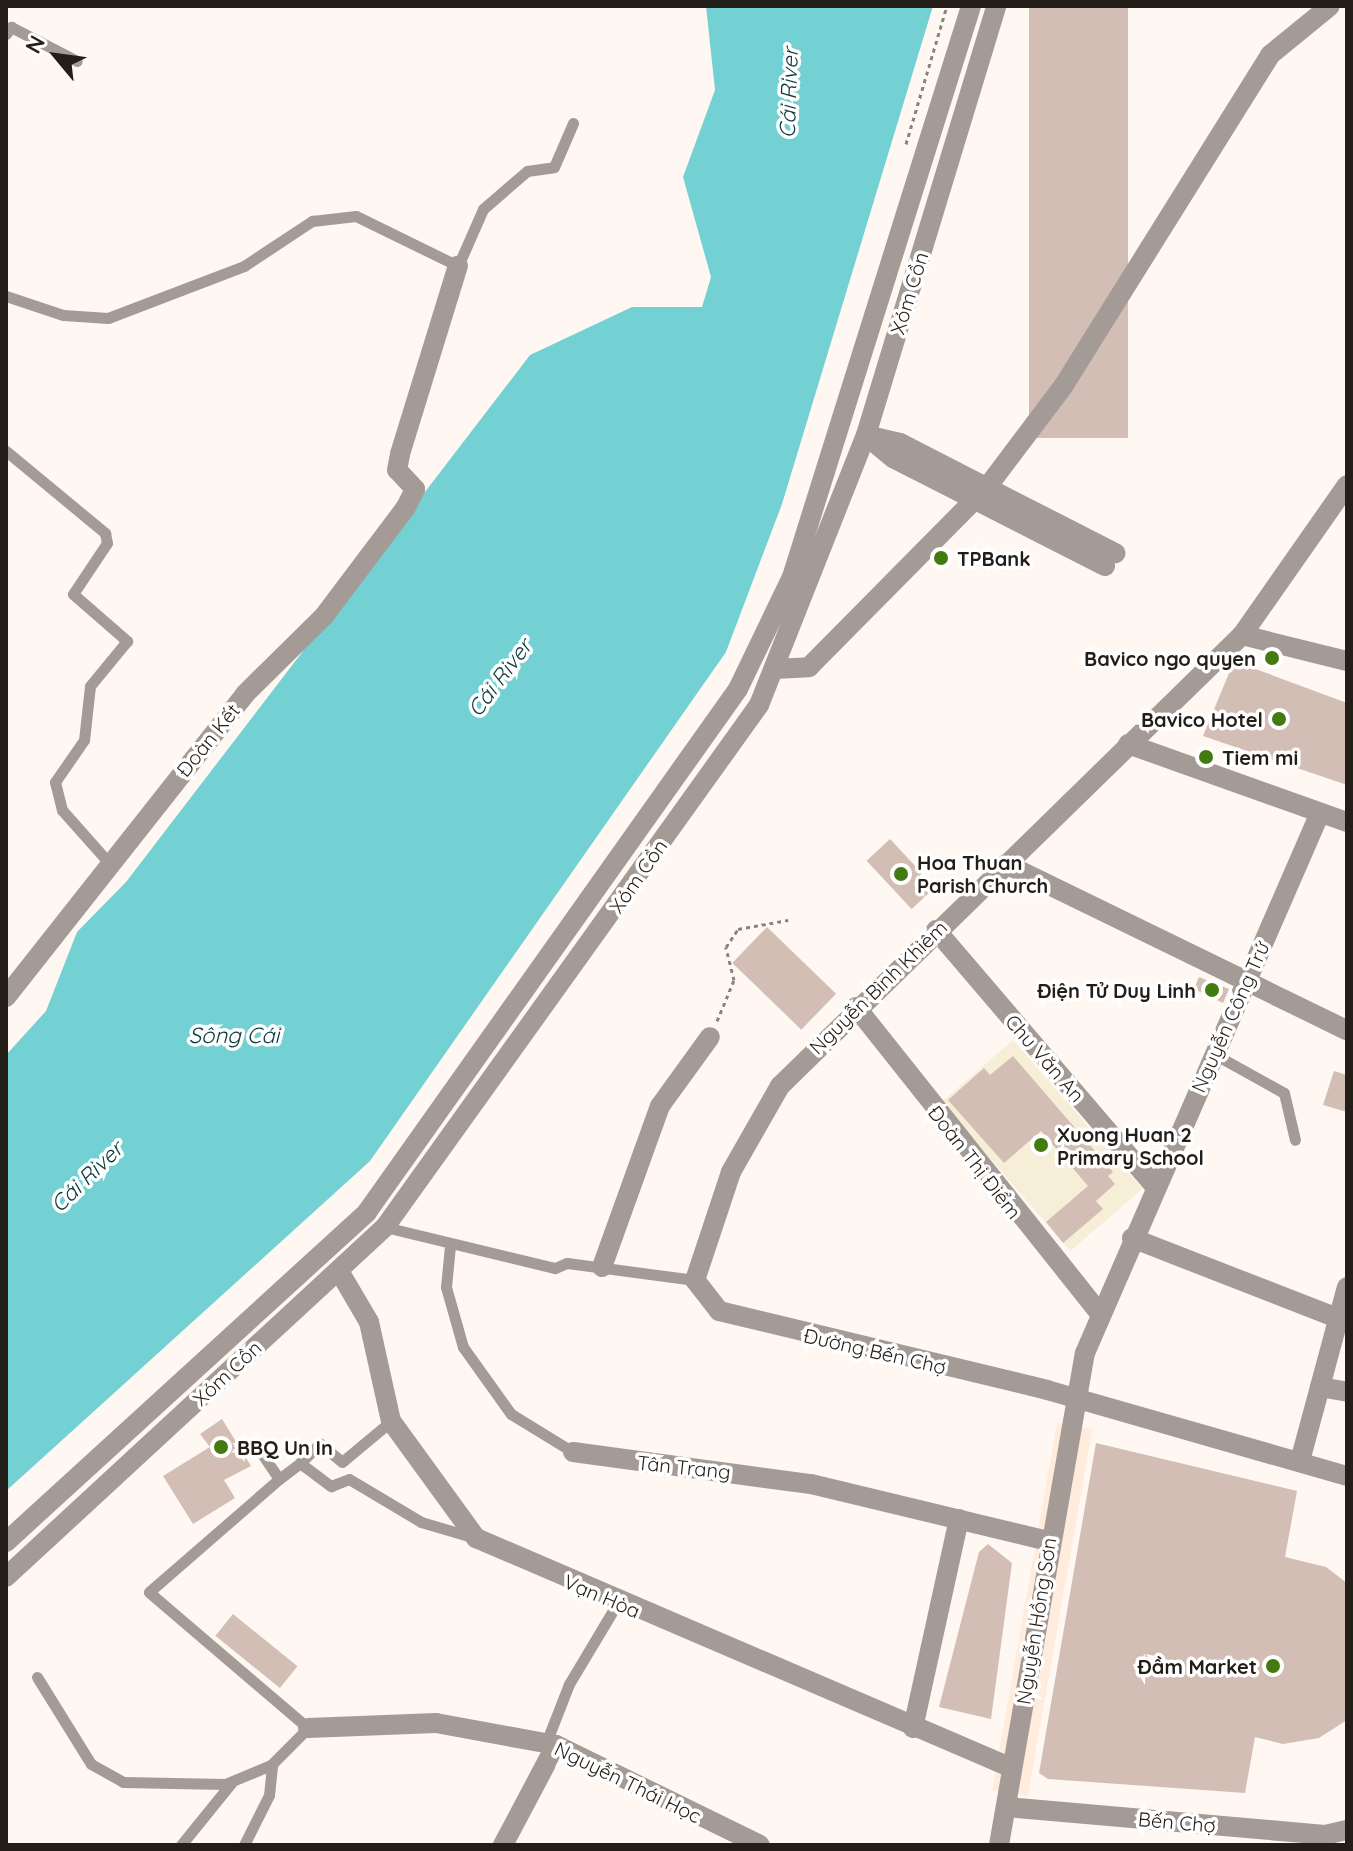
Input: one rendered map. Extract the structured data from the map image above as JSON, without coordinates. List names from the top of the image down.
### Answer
{
  "streets": {
    "street": [
      "Xóm Cồn",
      "Đoàn Kết",
      "Nguyễn Bình Khiêm",
      "Nguyễn Công Trứ",
      "Chu Văn An",
      "Đoàn Thị Điểm",
      "Đường Bến Chợ",
      "Tân Trang",
      "Vạn Hòa",
      "Nguyễn Hồng Sơn",
      "Nguyễn Thái Học",
      "Bến Chợ"
    ]
  },
  "crossings": [
    ["Xóm Cồn", "Vạn Hòa"],
    ["Nguyễn Bình Khiêm", "Chu Văn An"],
    ["Nguyễn Bình Khiêm", "Đoàn Thị Điểm"],
    ["Nguyễn Bình Khiêm", "Đường Bến Chợ"],
    ["Nguyễn Công Trứ", "Chu Văn An"],
    ["Nguyễn Công Trứ", "Đoàn Thị Điểm"],
    ["Nguyễn Công Trứ", "Đường Bến Chợ"],
    ["Nguyễn Công Trứ", "Nguyễn Hồng Sơn"],
    ["Đường Bến Chợ", "Nguyễn Hồng Sơn"],
    ["Tân Trang", "Nguyễn Hồng Sơn"],
    ["Vạn Hòa", "Nguyễn Hồng Sơn"],
    ["Nguyễn Hồng Sơn", "Bến Chợ"]
  ],
  "water": ["Cái River", "Sông Cái"],
  "places": [
    "TPBank",
    "Bavico ngo quyen",
    "Bavico Hotel",
    "Tiem mi",
    "Hoa Thuan Parish Church",
    "Điện Tử Duy Linh",
    "Xuong Huan 2 Primary School",
    "BBQ Un In",
    "Đầm Market"
  ],
  "north": "top left"
}
